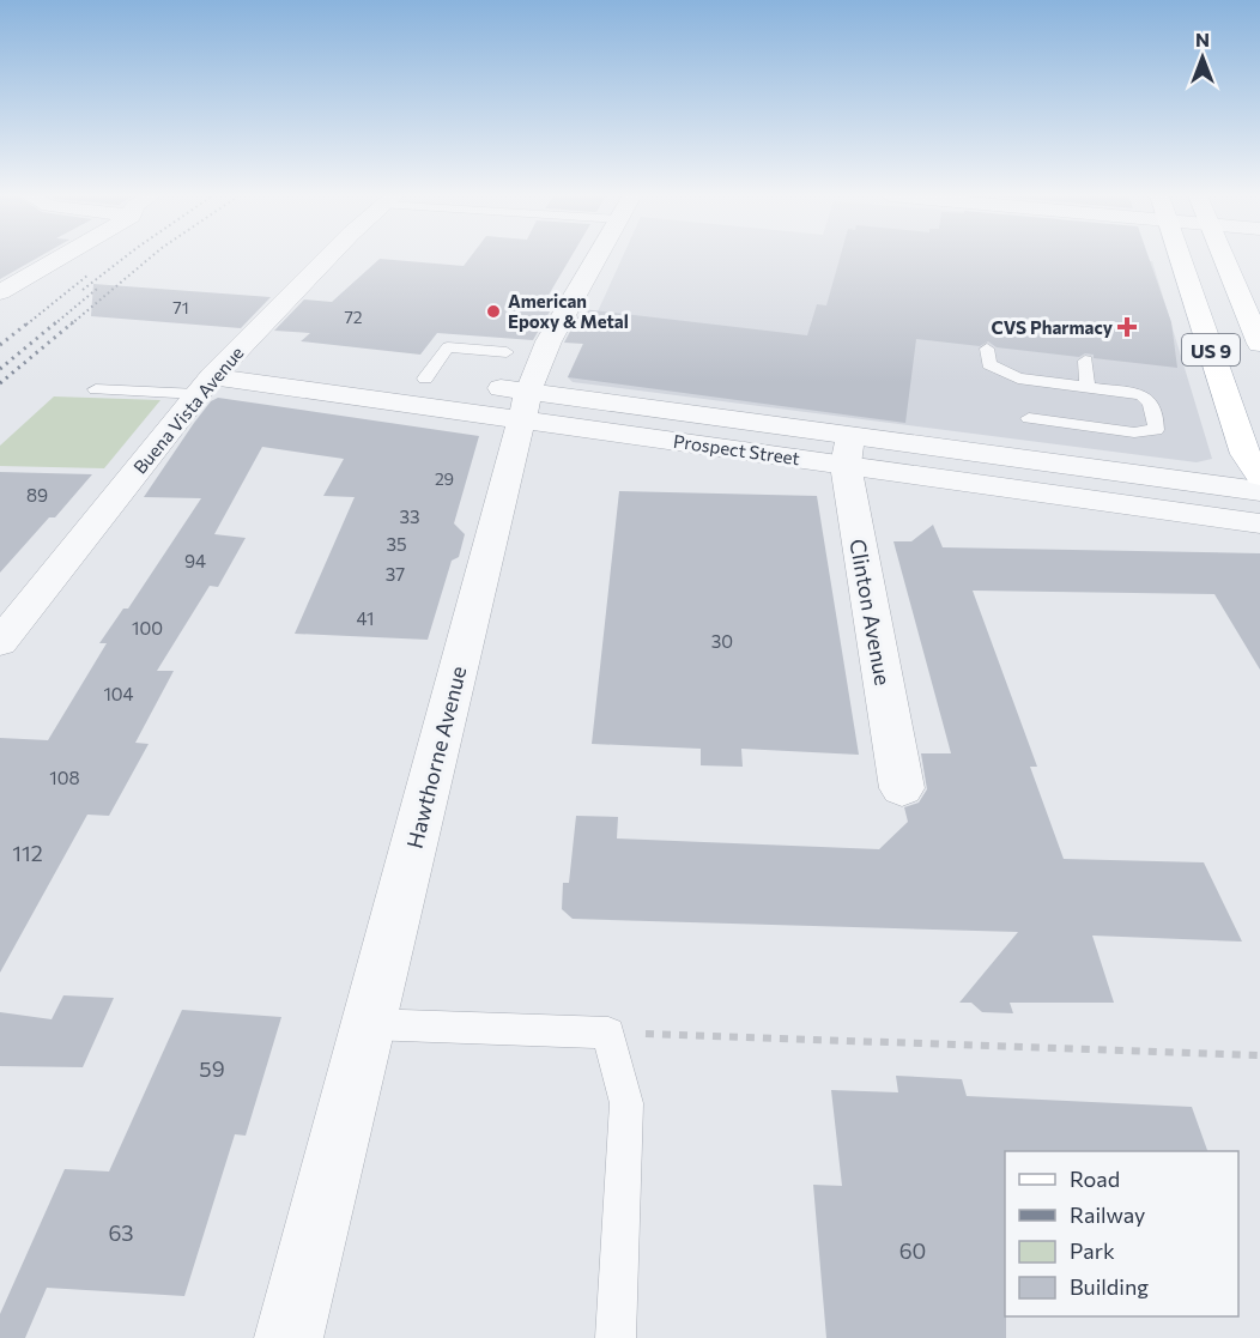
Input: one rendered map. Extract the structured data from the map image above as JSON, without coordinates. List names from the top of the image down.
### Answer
{
  "streets": {
    "main road": ["US 9"],
    "street": [
      "Buena Vista Avenue",
      "Prospect Street",
      "Clinton Avenue",
      "Hawthorne Avenue"
    ]
  },
  "crossings": [
    ["Buena Vista Avenue", "Prospect Street"],
    ["Prospect Street", "Clinton Avenue"],
    ["Prospect Street", "Hawthorne Avenue"]
  ],
  "places": {
    "other": ["American Epoxy & Metal"],
    "health": ["CVS Pharmacy"]
  },
  "house_numbers": [
    "71",
    "72",
    "29",
    "89",
    "33",
    "35",
    "94",
    "37",
    "41",
    "100",
    "30",
    "104",
    "108",
    "112",
    "59",
    "63",
    "60"
  ],
  "legend": [
    "Road",
    "Railway",
    "Park",
    "Building"
  ],
  "north": "top"
}
